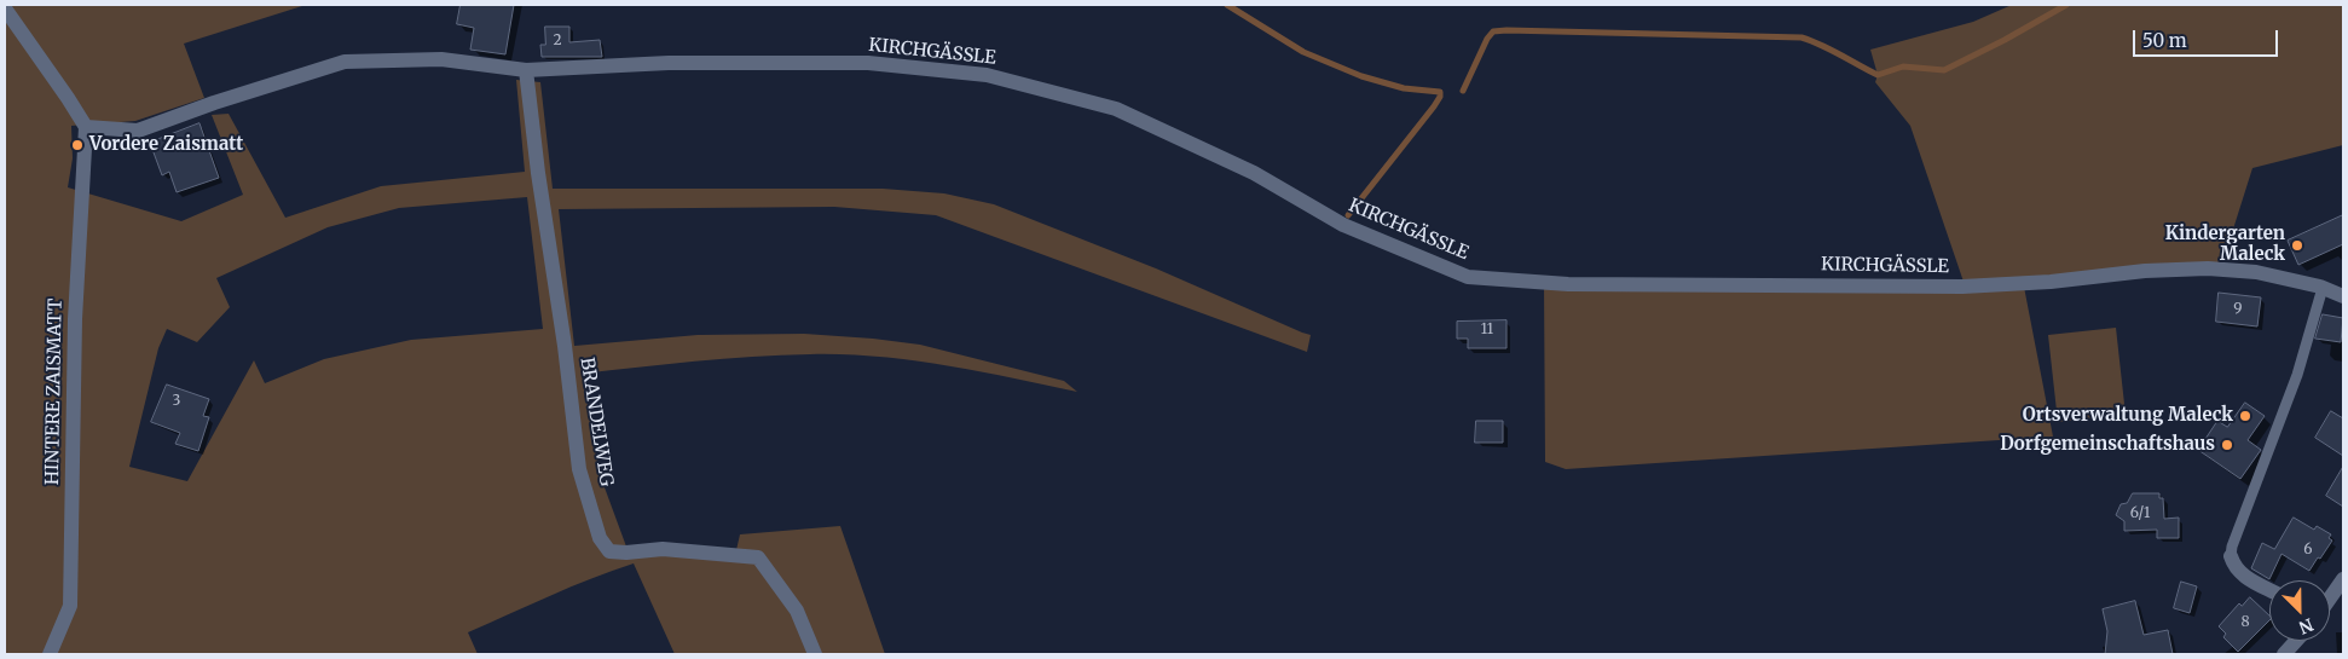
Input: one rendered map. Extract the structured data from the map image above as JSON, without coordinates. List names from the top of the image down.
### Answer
{
  "streets": {
    "street": ["KIRCHGÄSSLE", "HINTERE ZAISMATT", "BRANDELWEG"]
  },
  "crossings": [
    ["KIRCHGÄSSLE", "BRANDELWEG"]
  ],
  "places": [
    "Vordere Zaismatt",
    "Kindergarten Maleck",
    "Ortsverwaltung Maleck",
    "Dorfgemeinschaftshaus"
  ],
  "house_numbers": [
    "2",
    "9",
    "11",
    "3",
    "6/1",
    "6",
    "8"
  ],
  "scale_bar": "50 m",
  "north": "bottom right"
}
